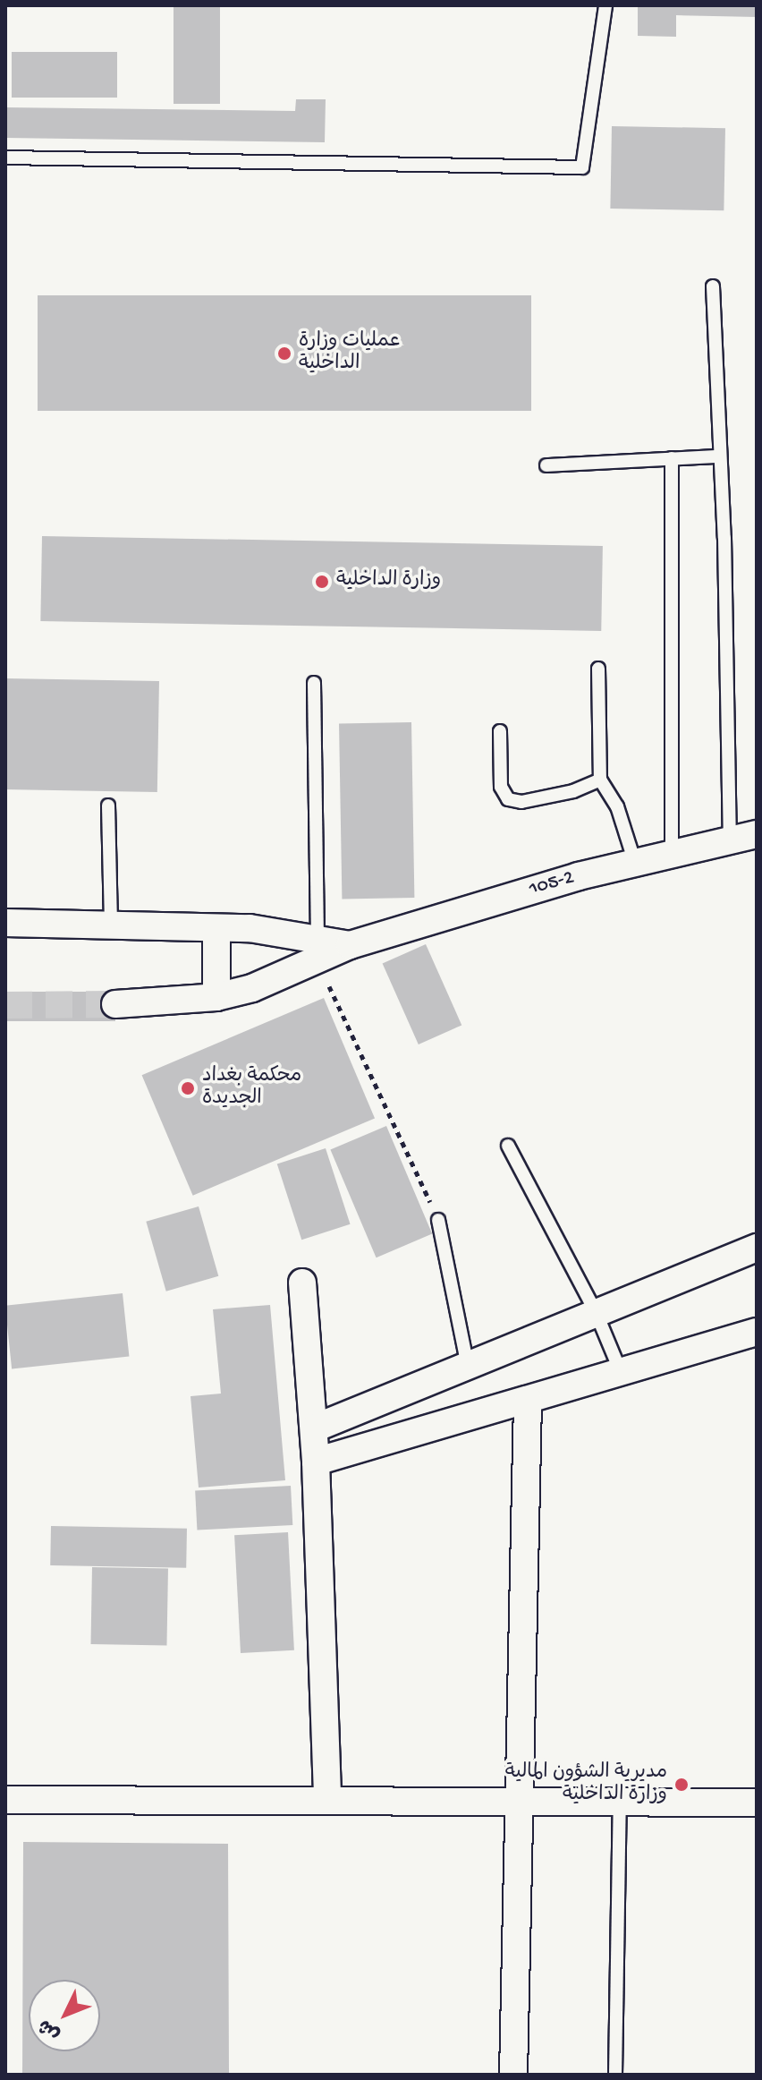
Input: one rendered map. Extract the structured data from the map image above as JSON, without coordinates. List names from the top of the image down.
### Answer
{
  "streets": {
    "street": ["105-2"]
  },
  "places": [
    "عمليات وزارة الداخلية",
    "وزارة الداخلية",
    "محكمة بغداد الجديدة",
    "مديرية الشؤون المالية وزارة الداخلية"
  ],
  "north": "bottom left"
}
